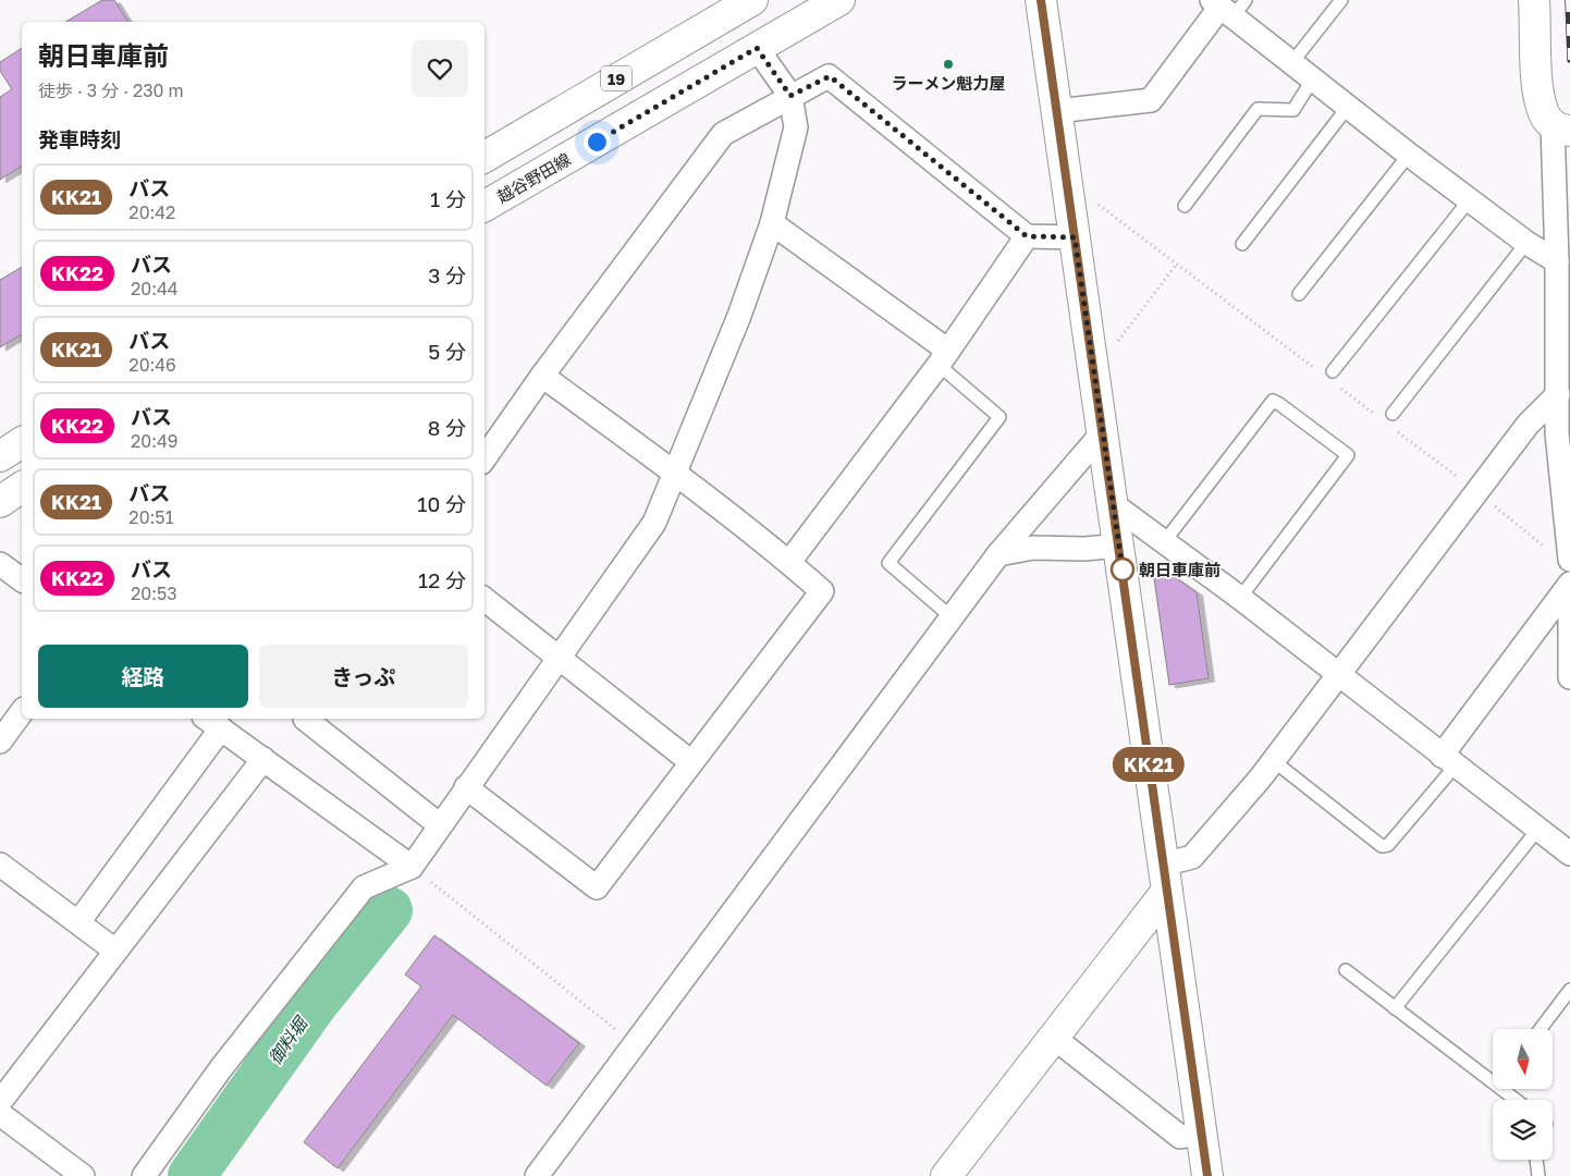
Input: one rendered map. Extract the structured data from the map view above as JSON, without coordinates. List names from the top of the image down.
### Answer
{
  "streets": {
    "main road": ["19", "越谷野田線"]
  },
  "water": ["御料堀"],
  "places": ["ラーメン魁力屋", "朝日車庫前"],
  "lines": ["bus line KK21"],
  "north": "bottom",
  "page": {
    "on_map": "KK21",
    "heading": [
      ["朝日車庫前", "徒歩 · 3 分 · 230 m"],
      "発車時刻"
    ],
    "list": [
      {
        "mark": "KK21",
        "name": "バス",
        "note": "20:42",
        "value": "1 分"
      },
      {
        "mark": "KK22",
        "name": "バス",
        "note": "20:44",
        "value": "3 分"
      },
      {
        "mark": "KK21",
        "name": "バス",
        "note": "20:46",
        "value": "5 分"
      },
      {
        "mark": "KK22",
        "name": "バス",
        "note": "20:49",
        "value": "8 分"
      },
      {
        "mark": "KK21",
        "name": "バス",
        "note": "20:51",
        "value": "10 分"
      },
      {
        "mark": "KK22",
        "name": "バス",
        "note": "20:53",
        "value": "12 分"
      }
    ],
    "buttons": ["経路", "きっぷ"]
  }
}
